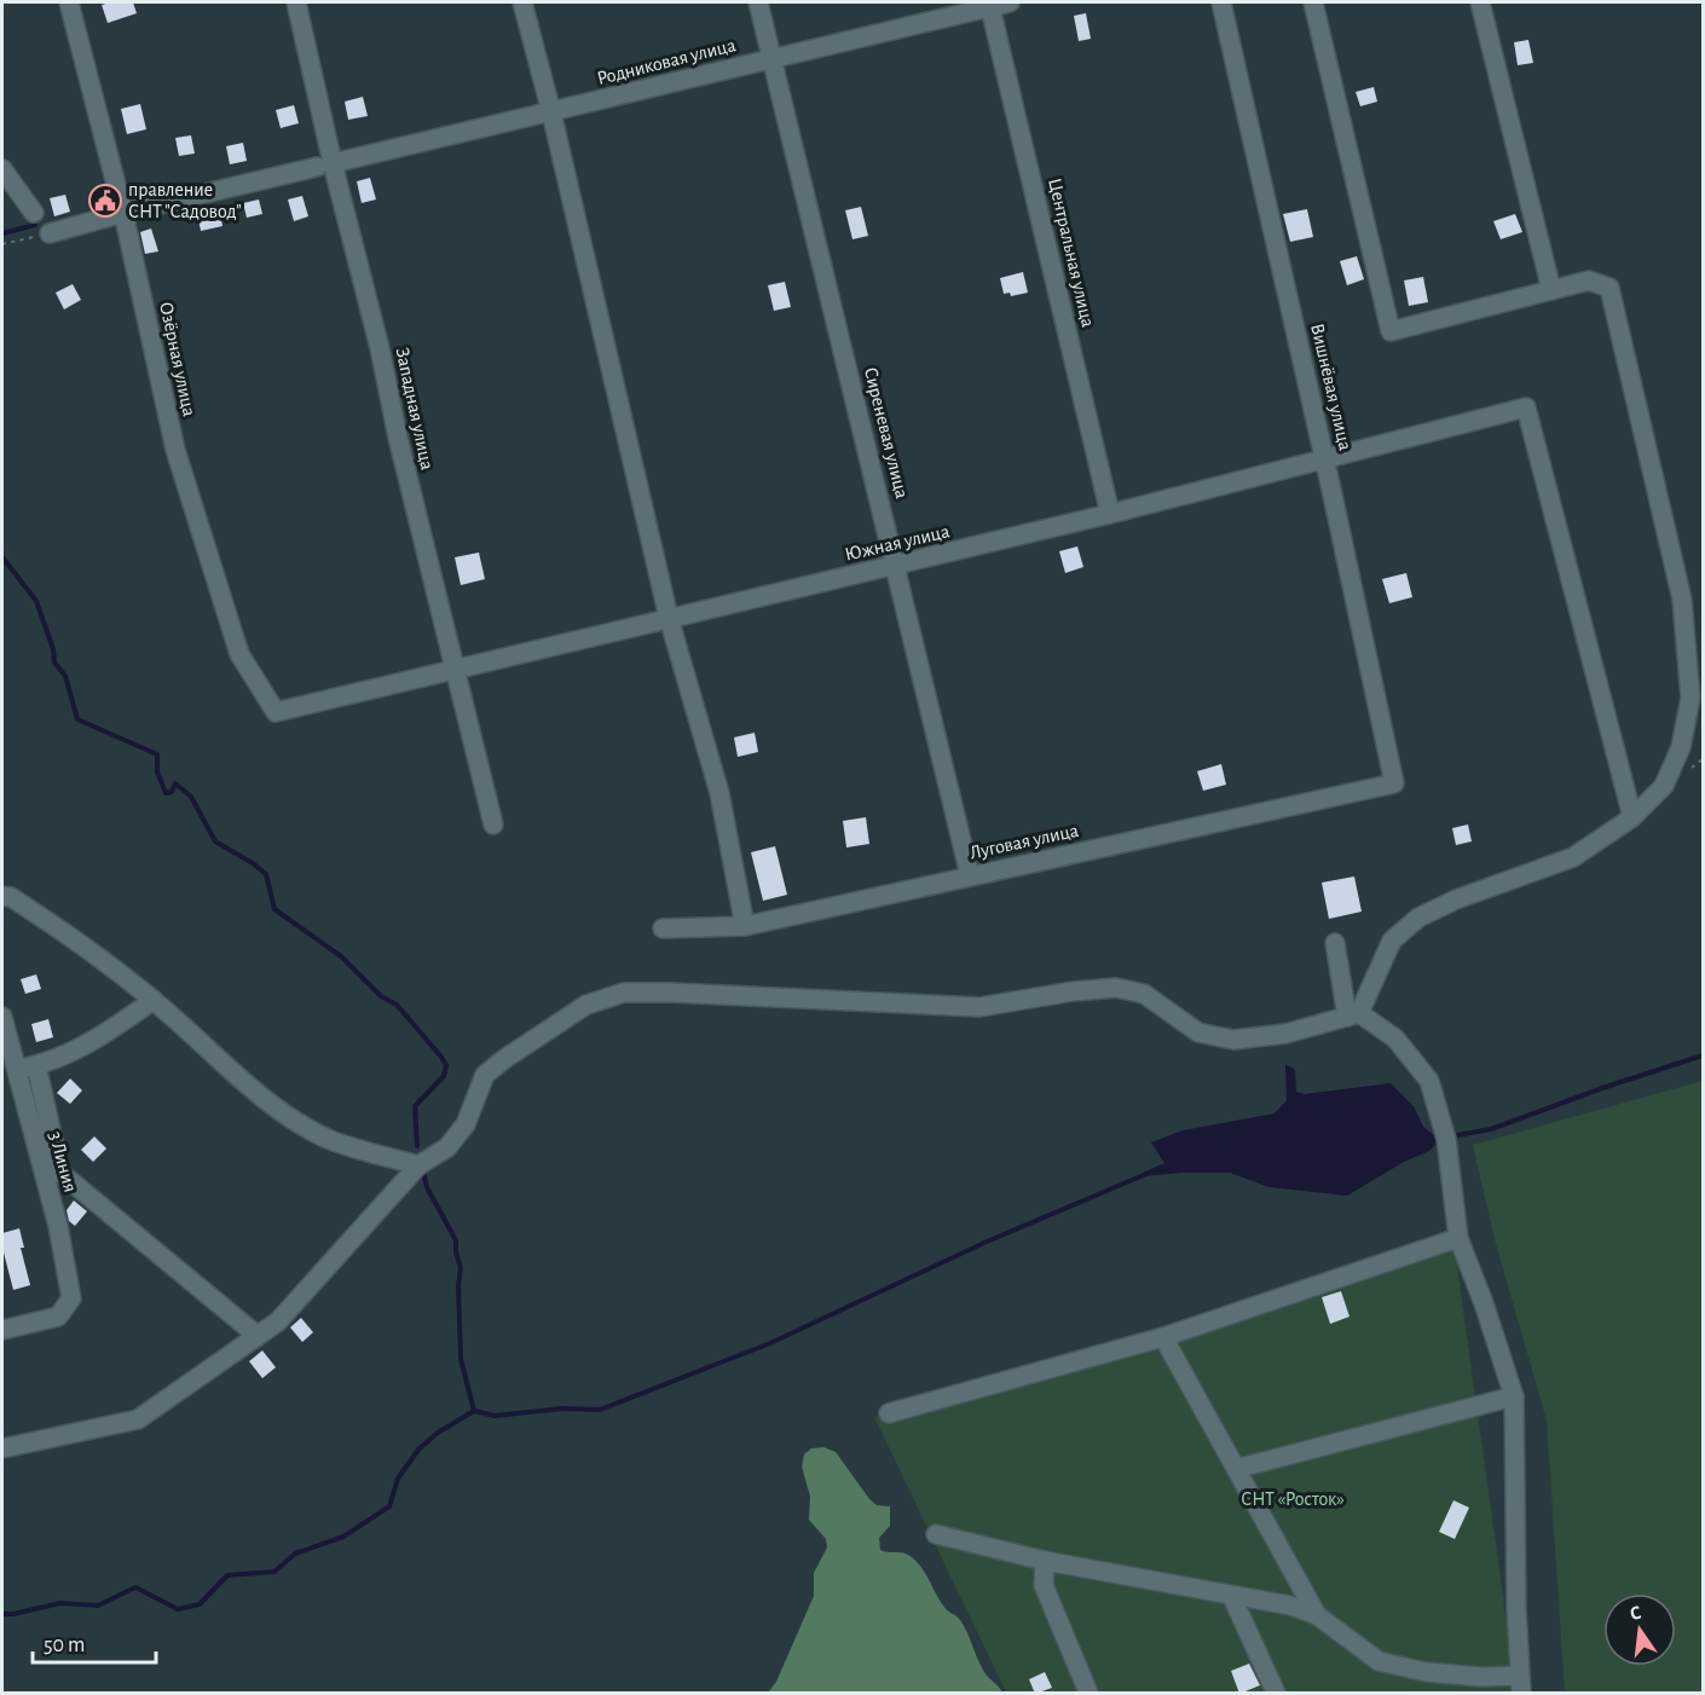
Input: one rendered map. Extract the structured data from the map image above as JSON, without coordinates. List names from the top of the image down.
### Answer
{
  "streets": {
    "street": [
      "Родниковая улица",
      "Центральная улица",
      "Озёрная улица",
      "Вишнёвая улица",
      "Западная улица",
      "Сиреневая улица",
      "Южная улица",
      "Луговая улица",
      "3 Линия"
    ]
  },
  "crossings": [
    ["Родниковая улица", "Центральная улица"],
    ["Родниковая улица", "Озёрная улица"],
    ["Родниковая улица", "Западная улица"],
    ["Родниковая улица", "Сиреневая улица"],
    ["Центральная улица", "Южная улица"],
    ["Озёрная улица", "Южная улица"],
    ["Вишнёвая улица", "Южная улица"],
    ["Вишнёвая улица", "Луговая улица"],
    ["Западная улица", "Южная улица"],
    ["Сиреневая улица", "Южная улица"],
    ["Сиреневая улица", "Луговая улица"]
  ],
  "parks": ["СНТ «Росток»"],
  "places": {
    "public building": ["правление СНТ \"Садовод\""]
  },
  "scale_bar": "50 m",
  "north": "top"
}
